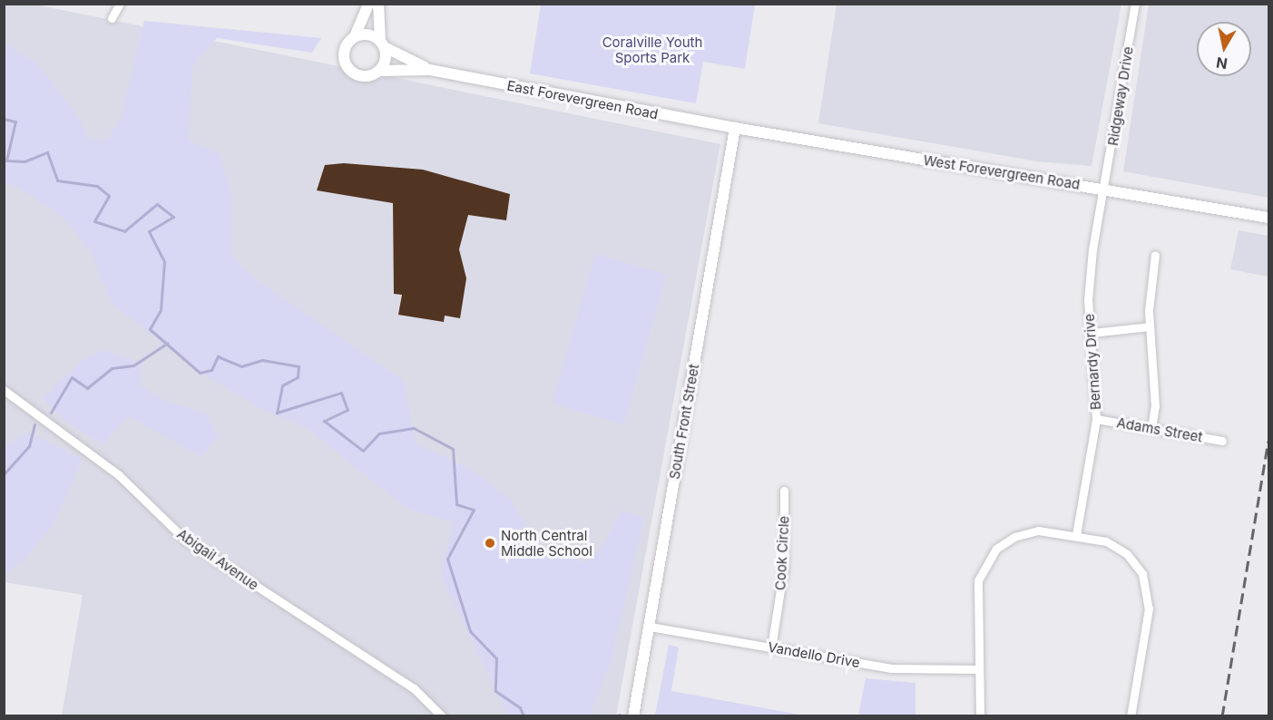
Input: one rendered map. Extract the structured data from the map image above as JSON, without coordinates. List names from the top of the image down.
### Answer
{
  "streets": {
    "street": [
      "Ridgeway Drive",
      "East Forevergreen Road",
      "West Forevergreen Road",
      "Bernardy Drive",
      "South Front Street",
      "Adams Street",
      "Cook Circle",
      "Abigail Avenue",
      "Vandello Drive"
    ]
  },
  "crossings": [
    ["Ridgeway Drive", "West Forevergreen Road"],
    ["Ridgeway Drive", "Bernardy Drive"],
    ["East Forevergreen Road", "West Forevergreen Road"],
    ["East Forevergreen Road", "South Front Street"],
    ["West Forevergreen Road", "Bernardy Drive"],
    ["West Forevergreen Road", "South Front Street"],
    ["Bernardy Drive", "Adams Street"],
    ["South Front Street", "Vandello Drive"],
    ["Cook Circle", "Vandello Drive"]
  ],
  "parks": ["Coralville Youth Sports Park"],
  "places": ["North Central Middle School"],
  "north": "bottom"
}
